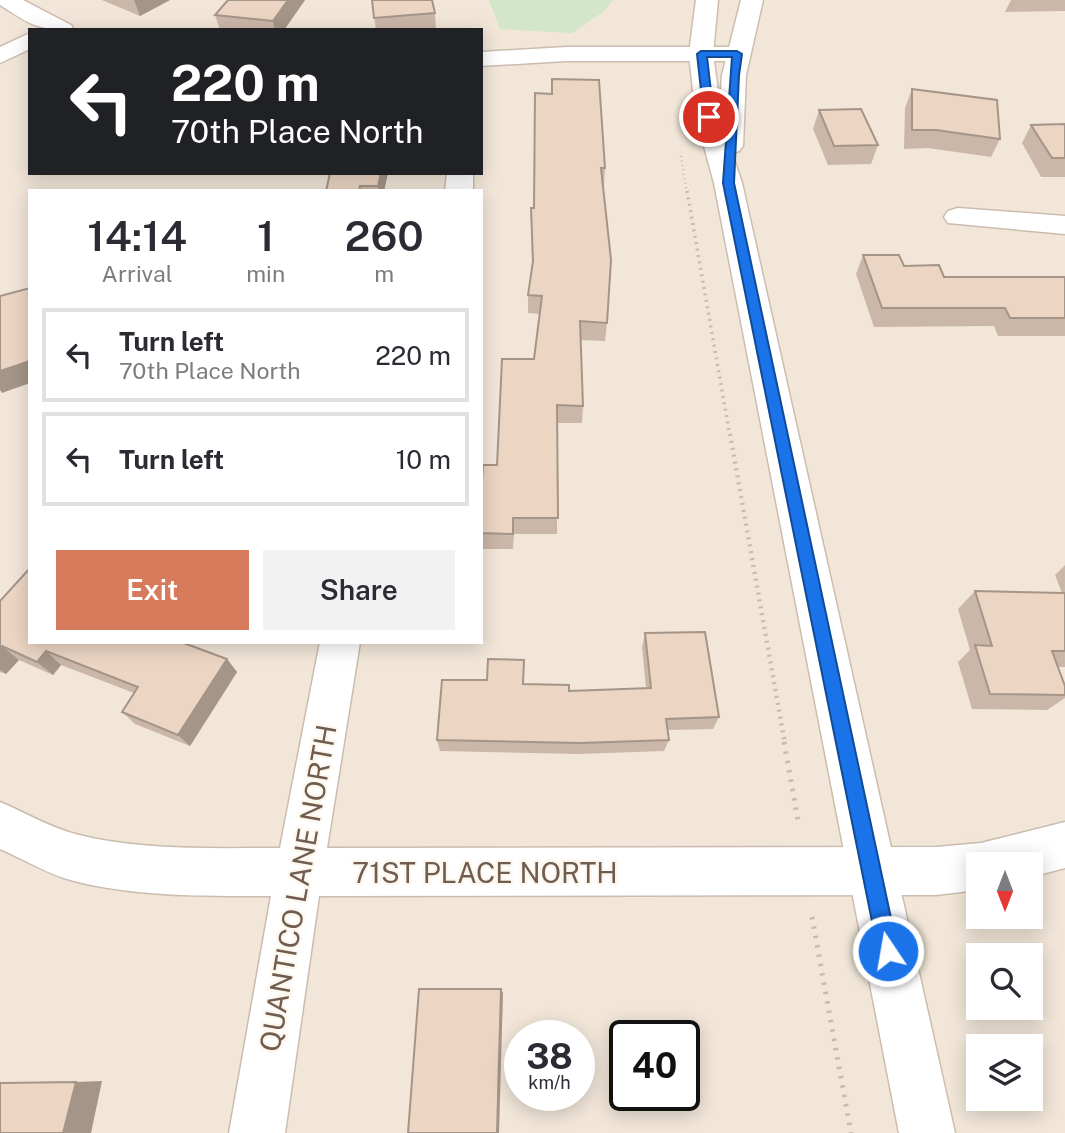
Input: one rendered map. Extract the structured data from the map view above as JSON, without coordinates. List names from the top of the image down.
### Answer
{
  "streets": {
    "street": ["71ST PLACE NORTH", "QUANTICO LANE NORTH"]
  },
  "crossings": [
    ["71ST PLACE NORTH", "QUANTICO LANE NORTH"]
  ],
  "north": "bottom",
  "page": {
    "turn": ["220 m", "70th Place North"],
    "eta": [
      "14:14",
      "Arrival",
      "1",
      "min",
      "260",
      "m"
    ],
    "list": [
      {
        "name": "Turn left",
        "note": "70th Place North",
        "value": "220 m"
      },
      {
        "name": "Turn left",
        "value": "10 m"
      }
    ],
    "buttons": ["Exit", "Share"],
    "speed": "38 km/h",
    "limit": "40"
  }
}
